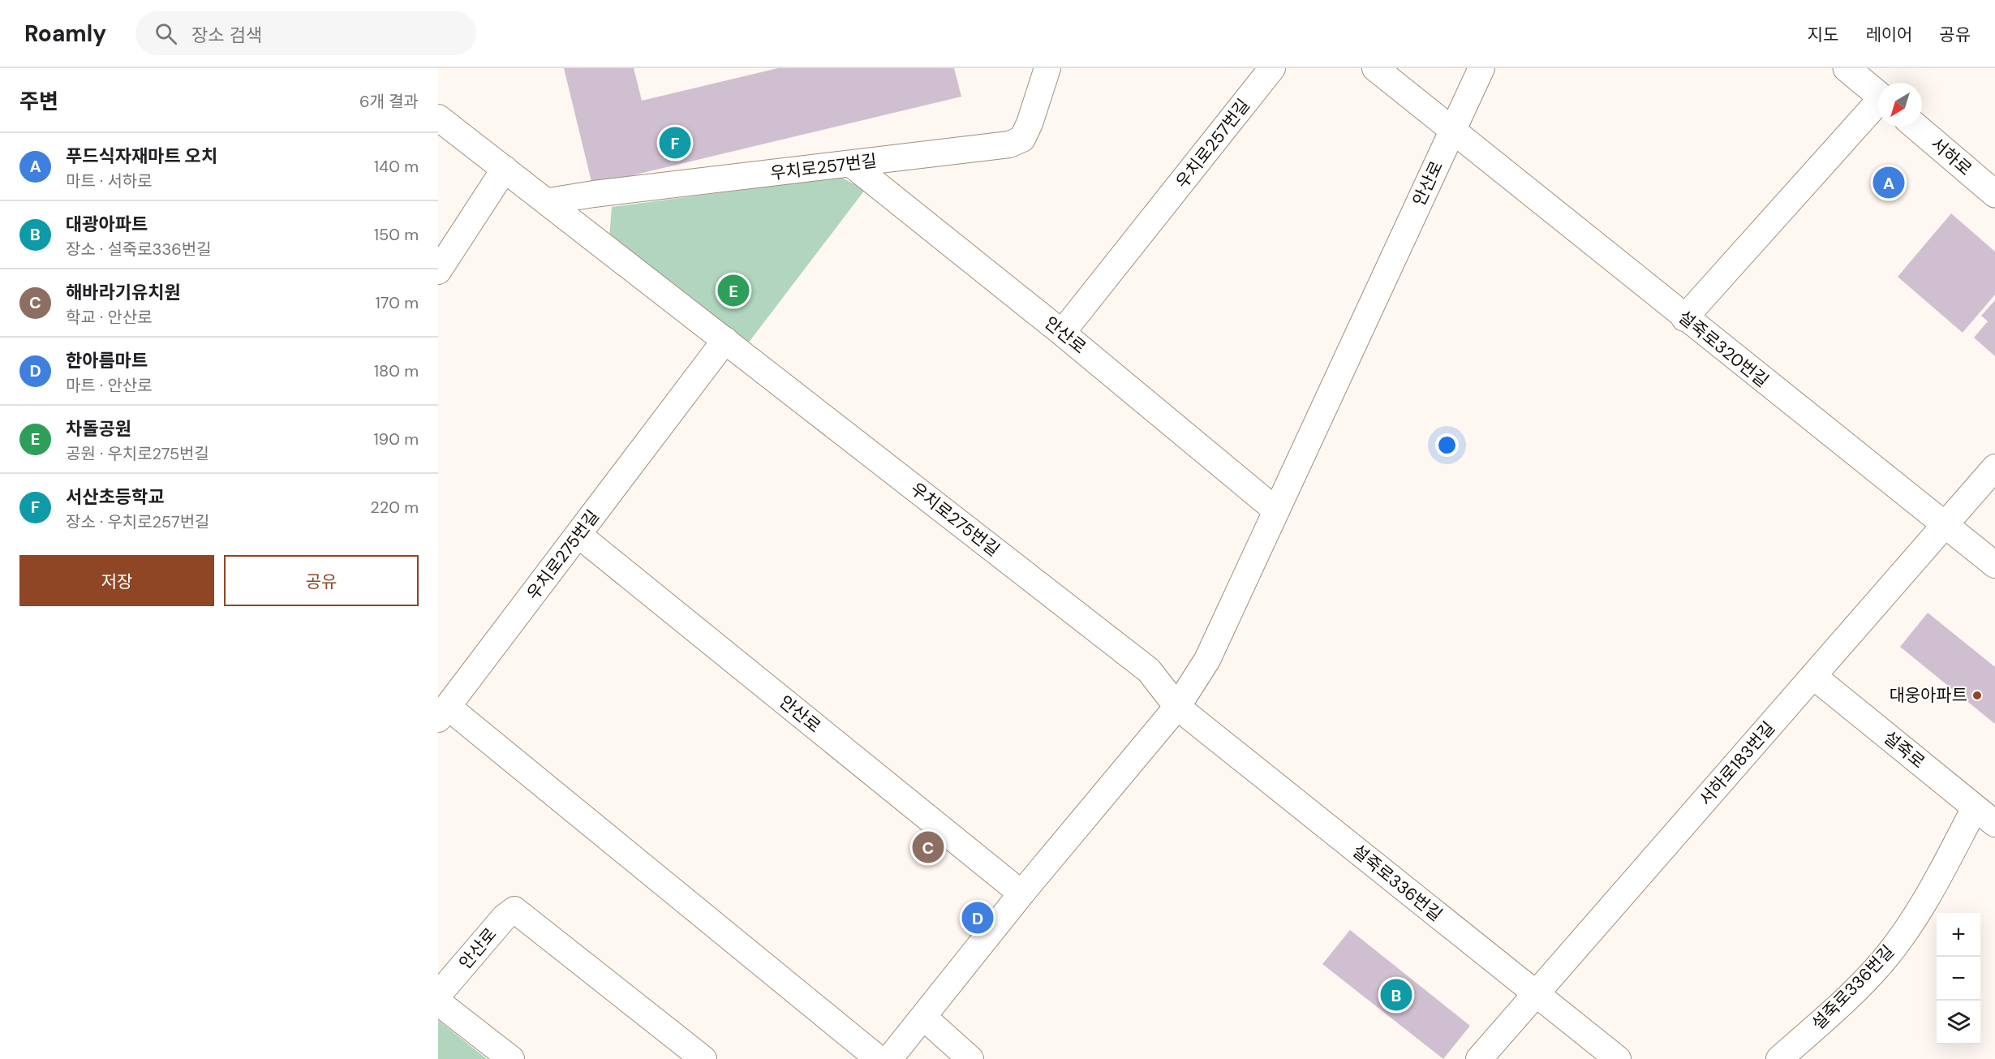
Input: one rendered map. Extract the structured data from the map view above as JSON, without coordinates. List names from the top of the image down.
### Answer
{
  "streets": {
    "main road": ["서하로"],
    "street": [
      "우치로257번길",
      "안산로",
      "설죽로320번길",
      "우치로275번길",
      "설죽로",
      "서하로183번길",
      "설죽로336번길"
    ]
  },
  "crossings": [
    ["우치로257번길", "안산로"],
    ["우치로257번길", "우치로275번길"],
    ["안산로", "설죽로320번길"],
    ["안산로", "우치로275번길"],
    ["안산로", "설죽로336번길"],
    ["설죽로320번길", "서하로183번길"],
    ["우치로275번길", "설죽로336번길"],
    ["설죽로", "서하로183번길"],
    ["설죽로", "설죽로336번길"],
    ["서하로183번길", "설죽로336번길"]
  ],
  "places": ["대웅아파트"],
  "north": "bottom left",
  "page": {
    "header": "Roamly",
    "search": "장소 검색",
    "nav": ["지도", "레이어", "공유"],
    "heading": ["주변", "6개 결과"],
    "pins": [
      "F",
      "A",
      "E",
      "C",
      "D",
      "B"
    ],
    "list": [
      {
        "mark": "A",
        "name": "푸드식자재마트 오치",
        "note": "마트 · 서하로",
        "value": "140 m"
      },
      {
        "mark": "B",
        "name": "대광아파트",
        "note": "장소 · 설죽로336번길",
        "value": "150 m"
      },
      {
        "mark": "C",
        "name": "해바라기유치원",
        "note": "학교 · 안산로",
        "value": "170 m"
      },
      {
        "mark": "D",
        "name": "한아름마트",
        "note": "마트 · 안산로",
        "value": "180 m"
      },
      {
        "mark": "E",
        "name": "차돌공원",
        "note": "공원 · 우치로275번길",
        "value": "190 m"
      },
      {
        "mark": "F",
        "name": "서산초등학교",
        "note": "장소 · 우치로257번길",
        "value": "220 m"
      }
    ],
    "buttons": ["저장", "공유"],
    "map_buttons": ["+", "−"]
  }
}
